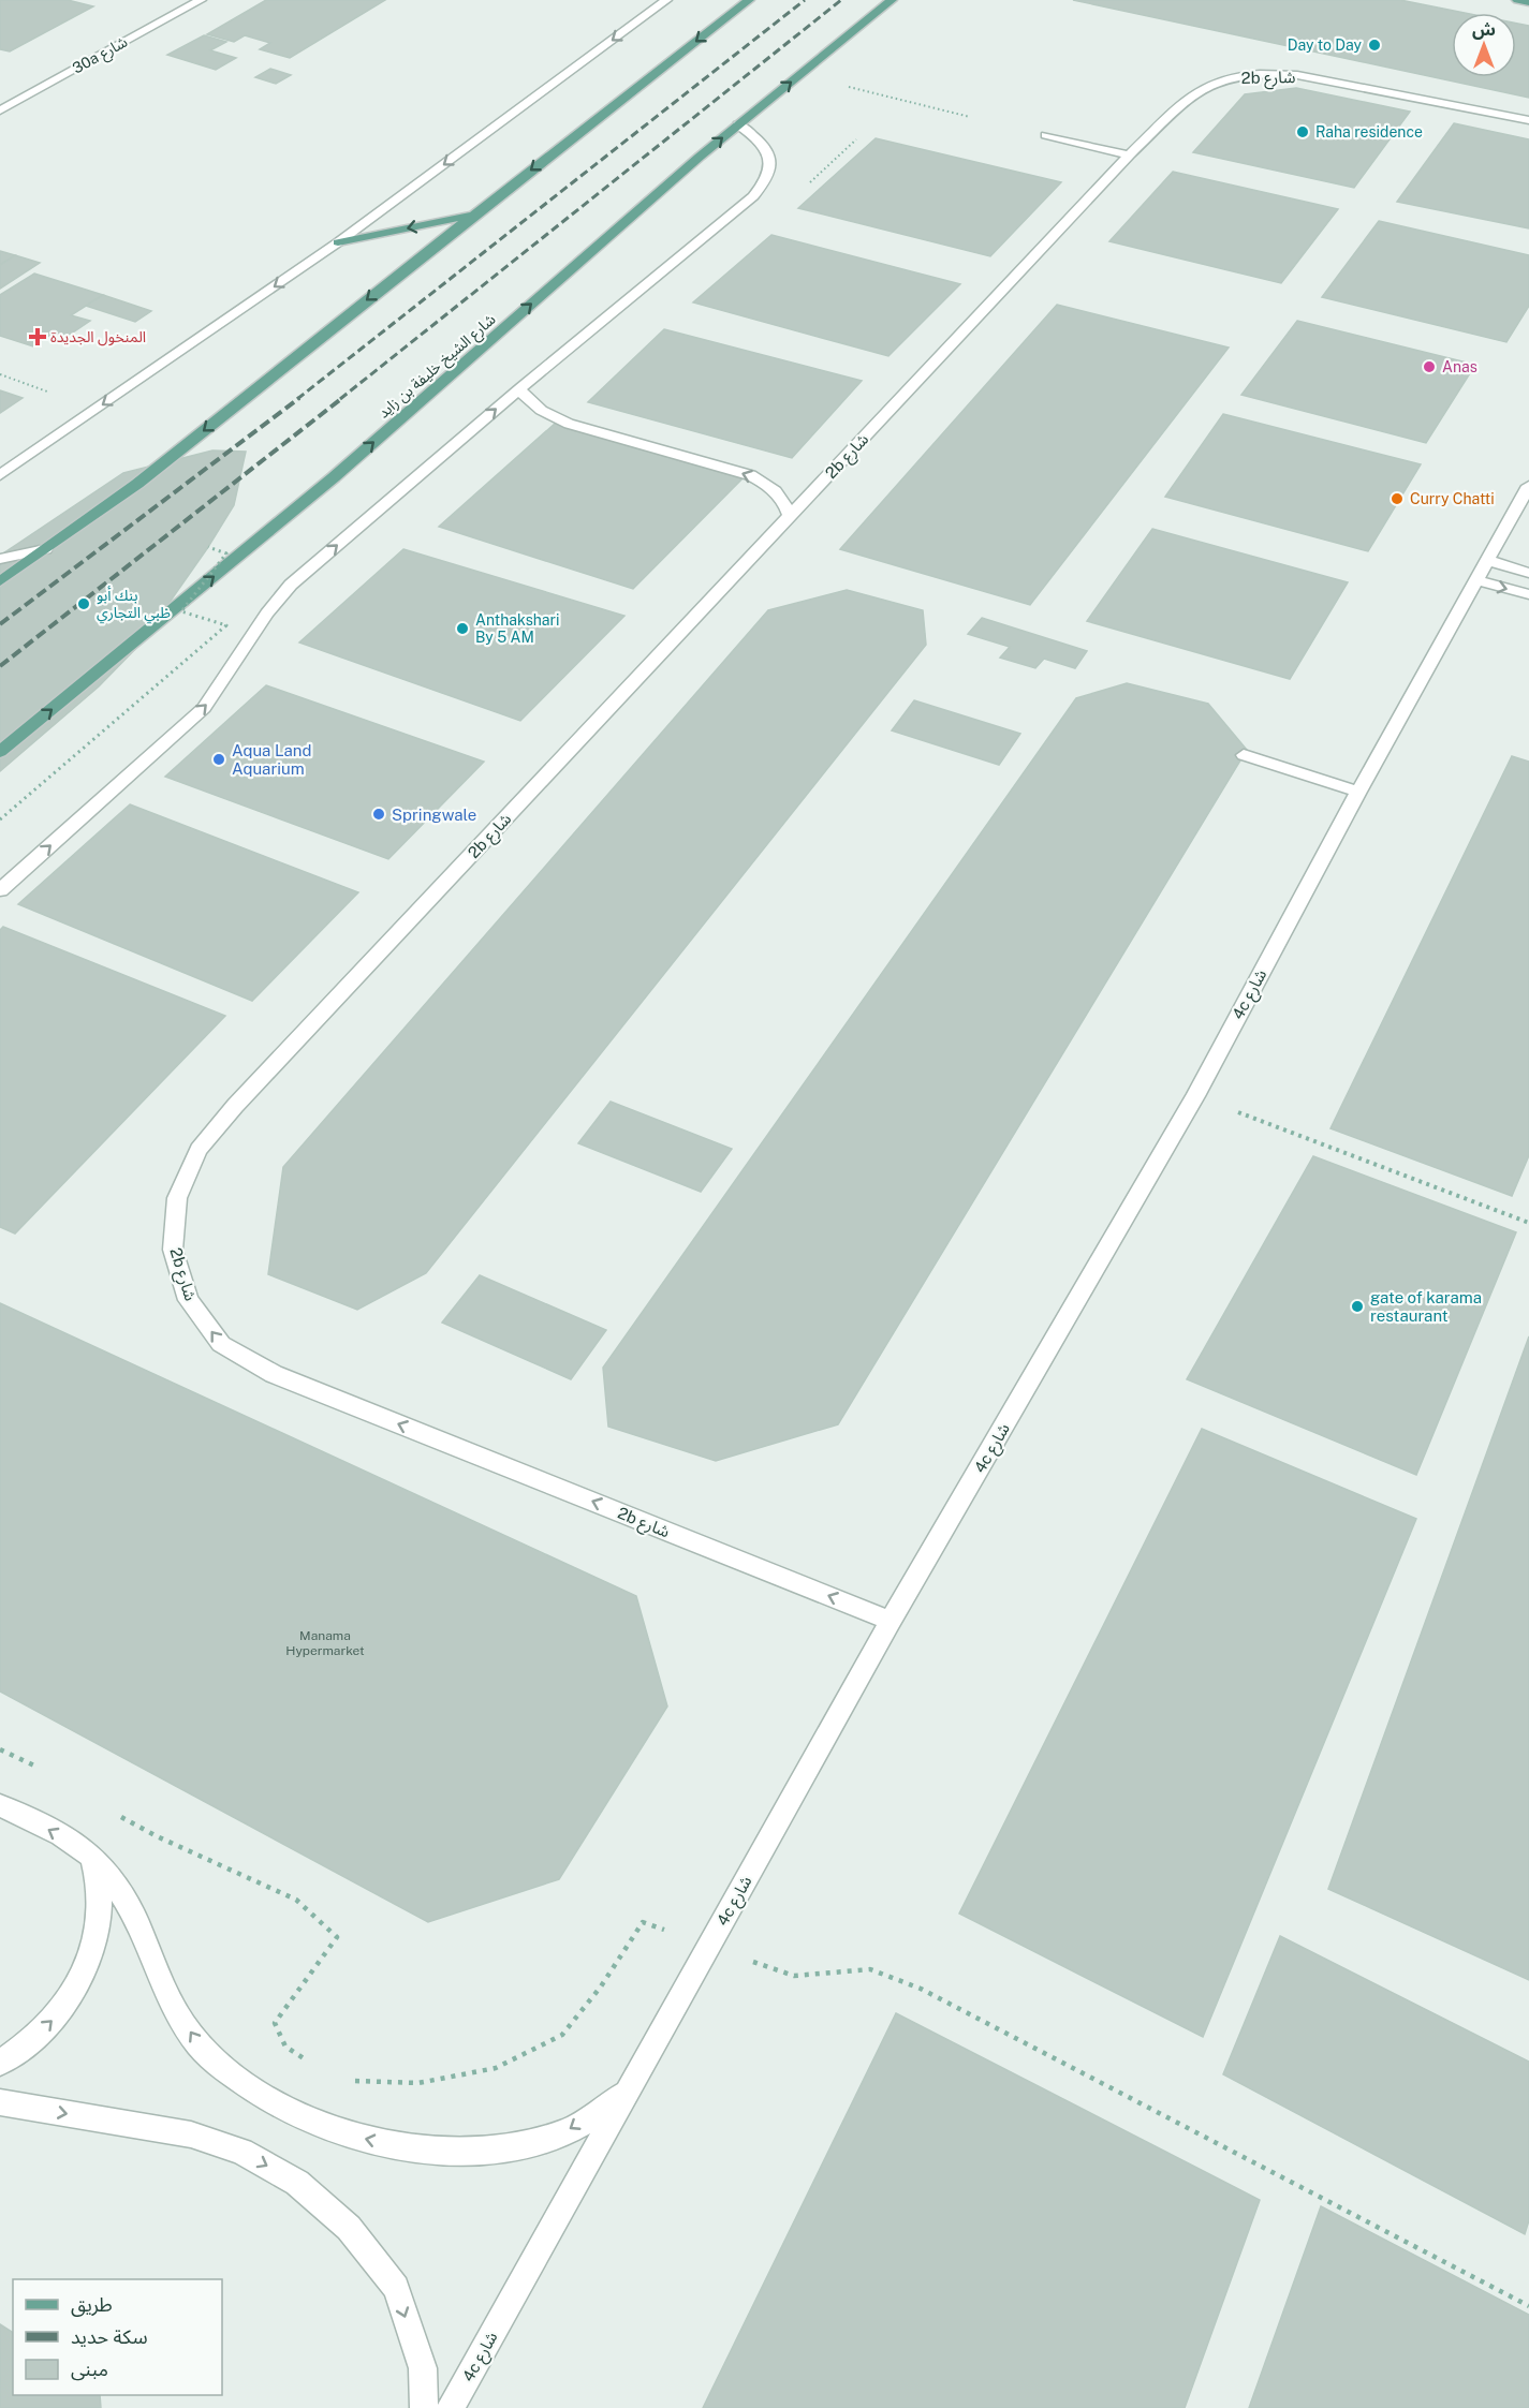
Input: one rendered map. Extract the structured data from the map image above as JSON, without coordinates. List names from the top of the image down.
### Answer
{
  "streets": {
    "main road": ["شارع الشيخ خليفة بن زايد"],
    "street": ["30a شارع", "2b شارع", "4c شارع"]
  },
  "crossings": [
    ["2b شارع", "4c شارع"]
  ],
  "places": {
    "other": [
      "Day to Day",
      "Raha residence",
      "Anas",
      "Curry Chatti",
      "بنك أبو ظبي التجاري",
      "Anthakshari By 5 AM",
      "Aqua Land Aquarium",
      "Springwale",
      "gate of karama restaurant"
    ],
    "health": ["المنخول الجديدة"]
  },
  "house_numbers": ["Manama Hypermarket"],
  "legend": ["طريق", "سكة حديد", "مبنى"],
  "north": "top"
}
